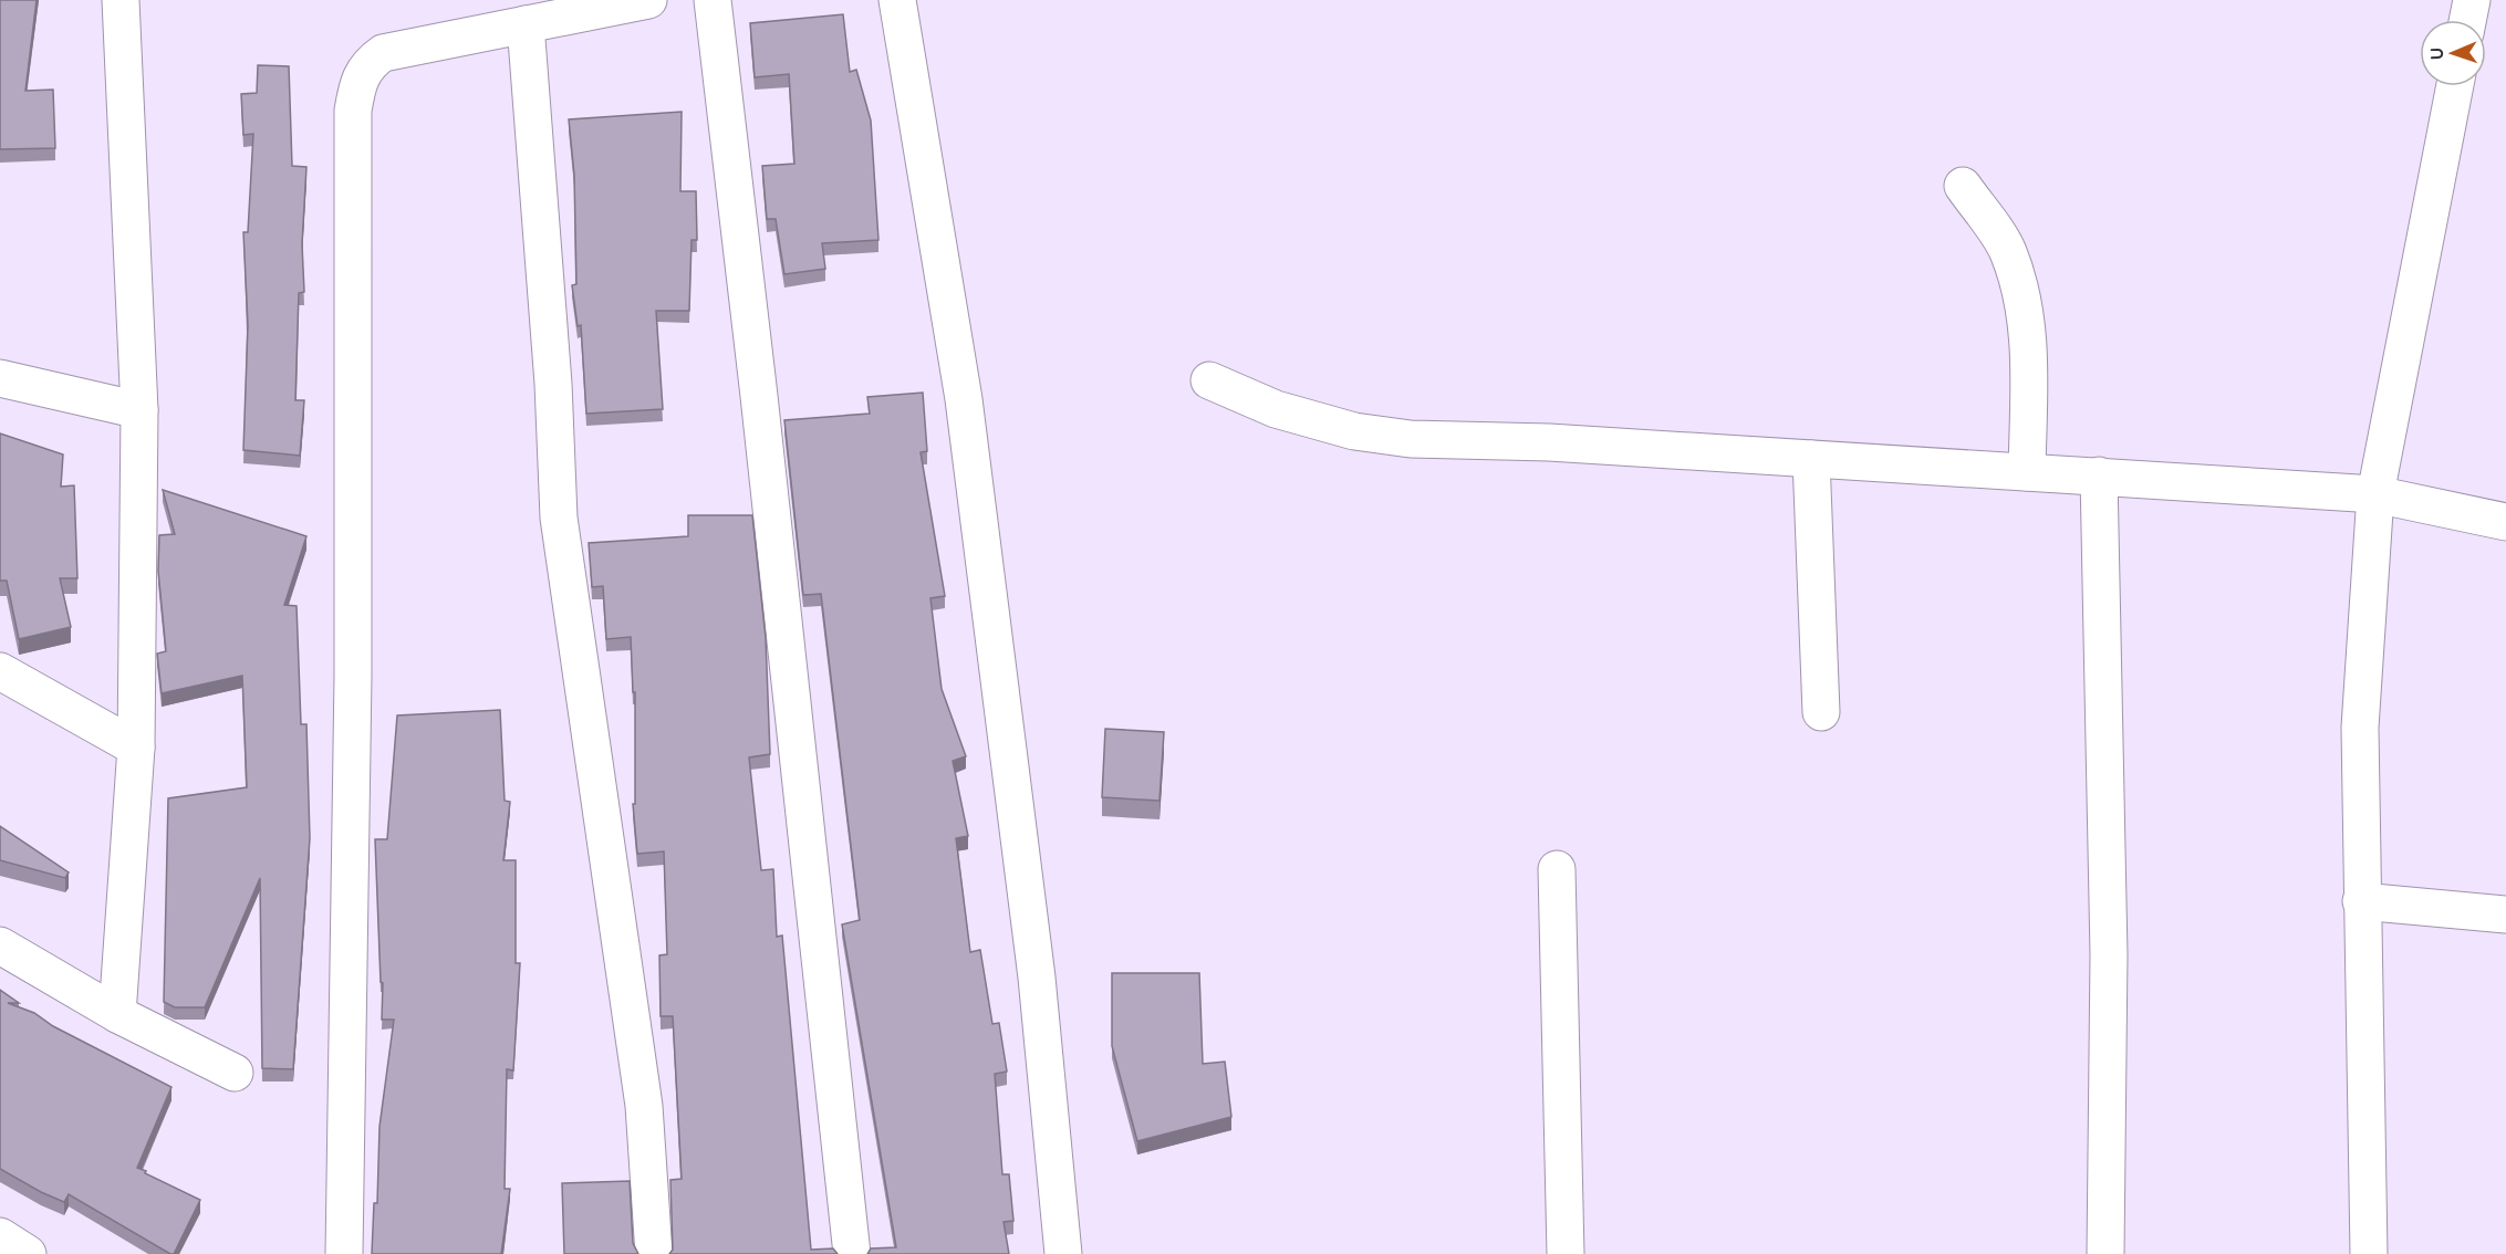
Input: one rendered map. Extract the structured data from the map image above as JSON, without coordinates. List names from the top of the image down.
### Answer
{
  "north": "left"
}
